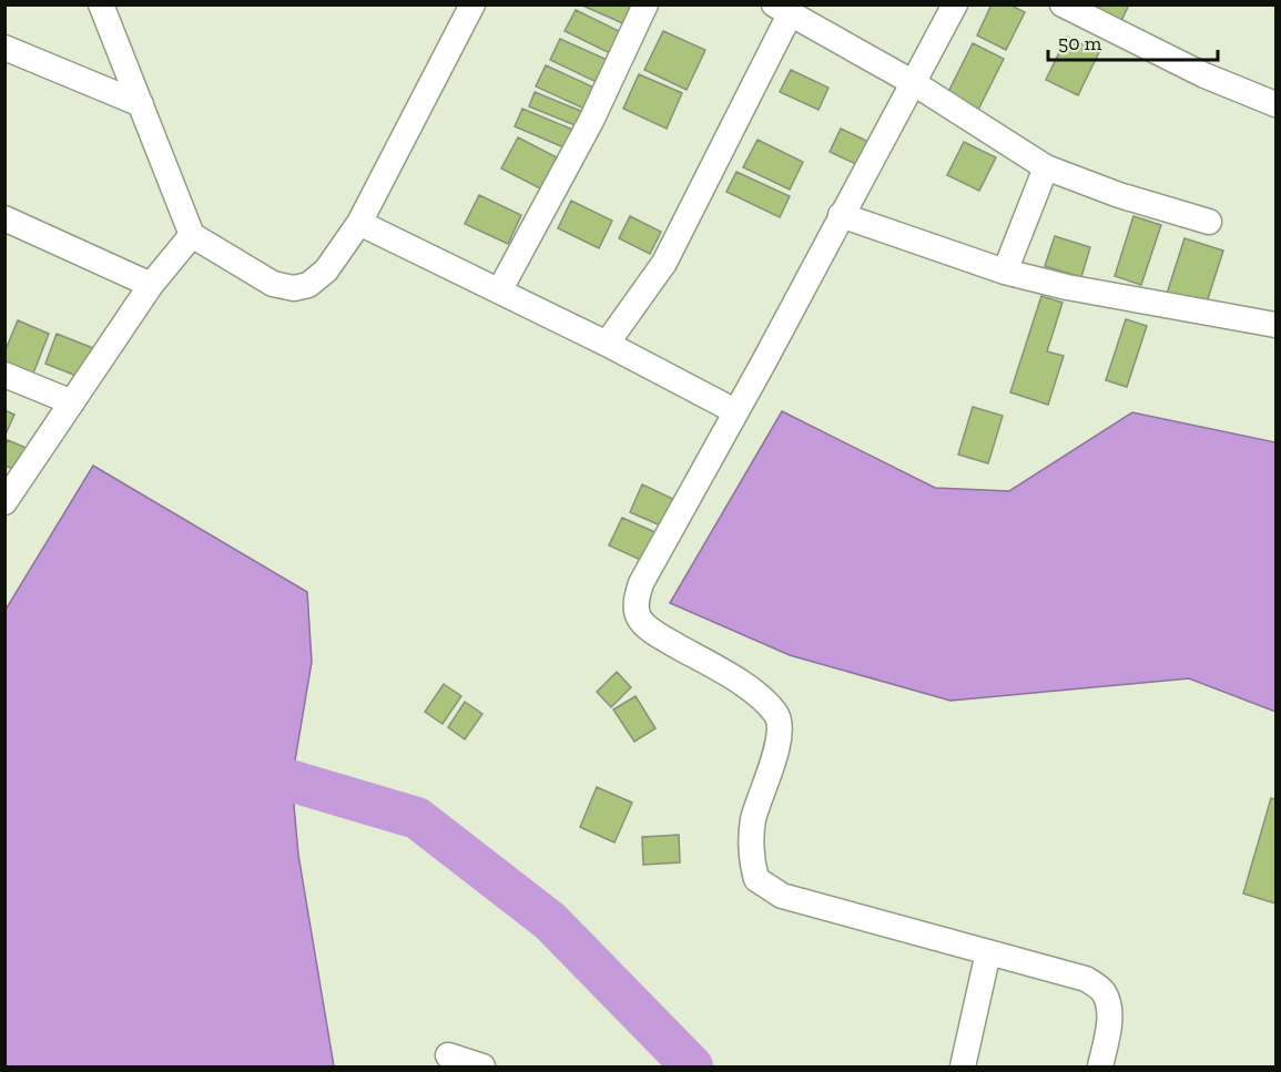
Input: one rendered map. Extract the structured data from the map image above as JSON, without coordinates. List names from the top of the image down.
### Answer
{
  "scale_bar": "50 m"
}
